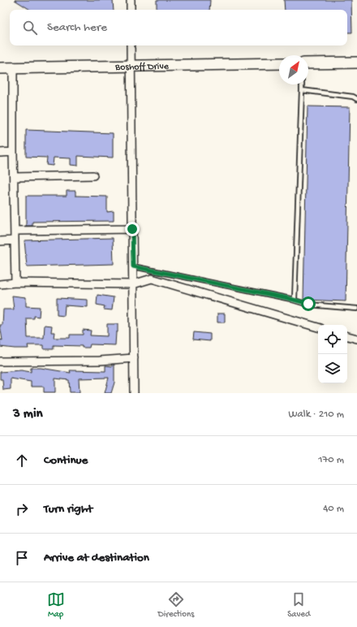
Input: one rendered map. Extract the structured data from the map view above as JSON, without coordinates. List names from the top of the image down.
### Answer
{
  "streets": {
    "main road": ["Boshoff Drive"]
  },
  "north": "top right",
  "page": {
    "search": "Search here",
    "heading": ["3 min", "Walk · 210 m"],
    "list": [
      ["Continue", "170 m"],
      ["Turn right", "40 m"],
      "Arrive at destination"
    ],
    "nav": ["Map", "Directions", "Saved"]
  }
}
